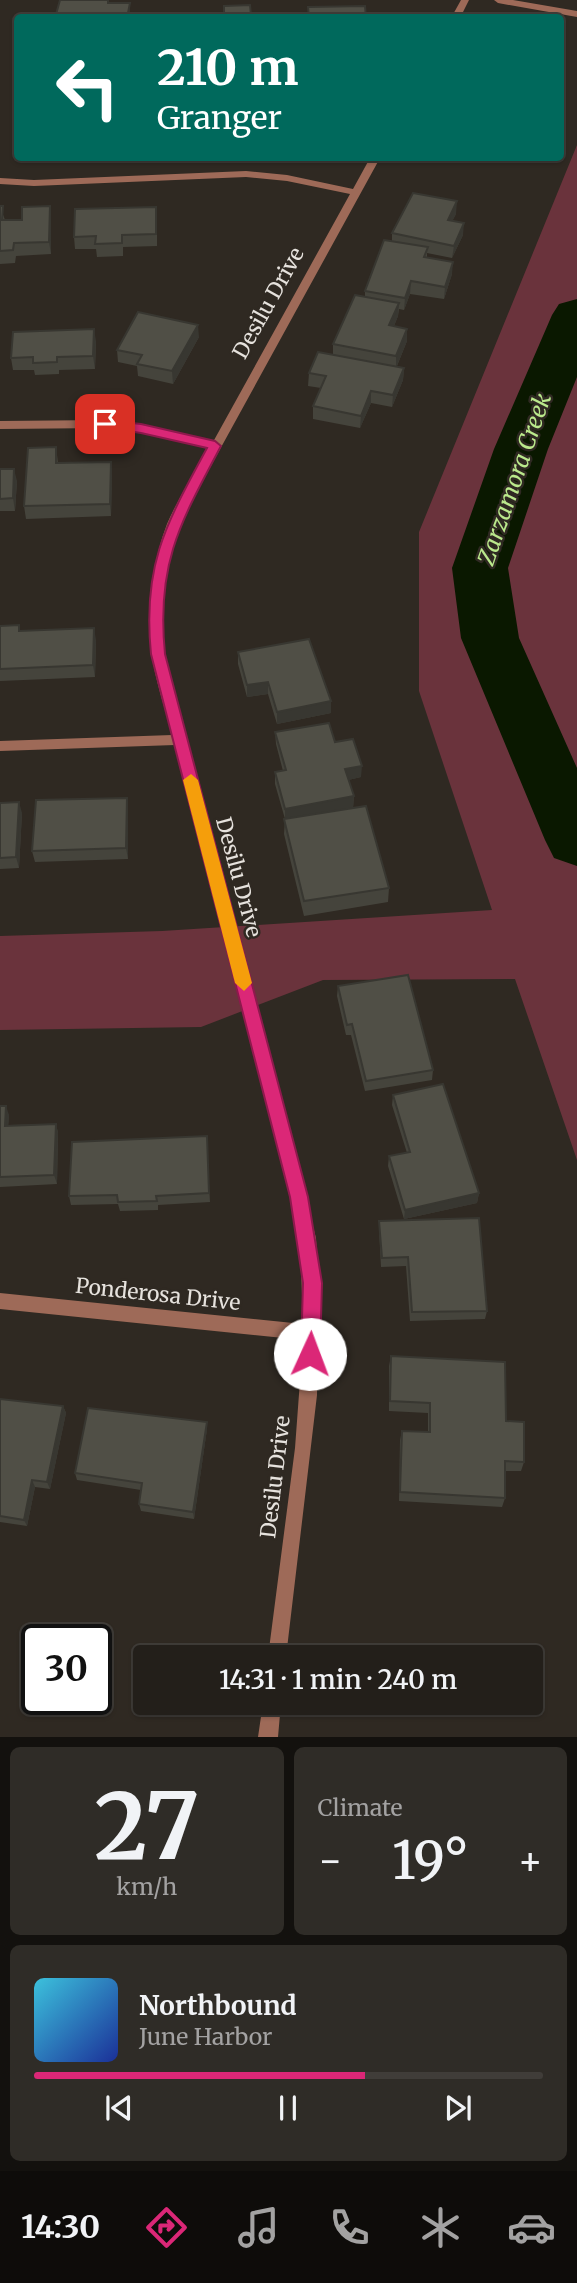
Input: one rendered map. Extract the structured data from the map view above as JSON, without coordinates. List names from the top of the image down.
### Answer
{
  "streets": {
    "street": ["Desilu Drive", "Ponderosa Drive"]
  },
  "crossings": [
    ["Desilu Drive", "Ponderosa Drive"]
  ],
  "water": ["Zarzamora Creek"],
  "page": {
    "turn": ["210 m", "Granger"],
    "limit": "30",
    "trip": "14:31 · 1 min · 240 m",
    "tile": [
      ["27", "km/h"],
      "Climate"
    ],
    "heat": ["−", "19°", "+"],
    "song": ["Northbound", "June Harbor"],
    "tabs": "14:30"
  }
}
